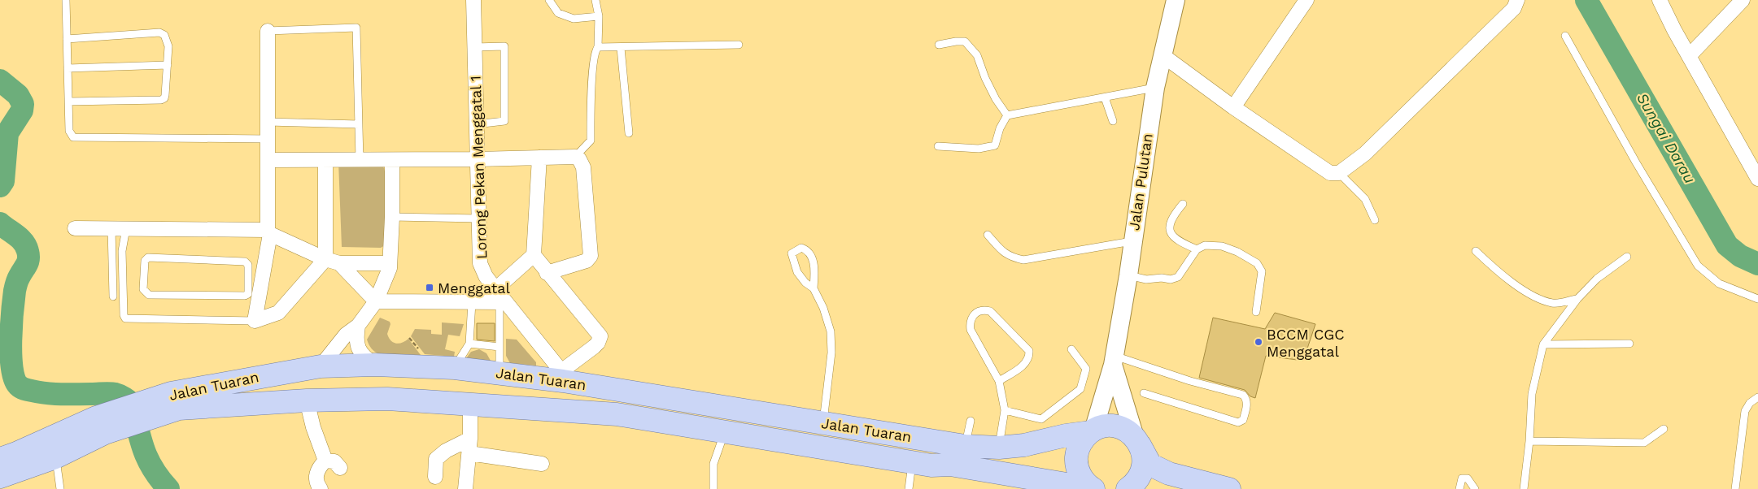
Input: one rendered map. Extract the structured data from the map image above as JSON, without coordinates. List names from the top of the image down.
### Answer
{
  "streets": {
    "main road": ["Jalan Tuaran"],
    "street": ["Lorong Pekan Menggatal 1", "Jalan Pulutan"]
  },
  "crossings": [
    ["Lorong Pekan Menggatal 1", "Jalan Tuaran"],
    ["Jalan Pulutan", "Jalan Tuaran"]
  ],
  "water": ["Sungai Darau"],
  "places": {
    "transit": ["Menggatal"],
    "other": ["BCCM CGC Menggatal"]
  }
}
